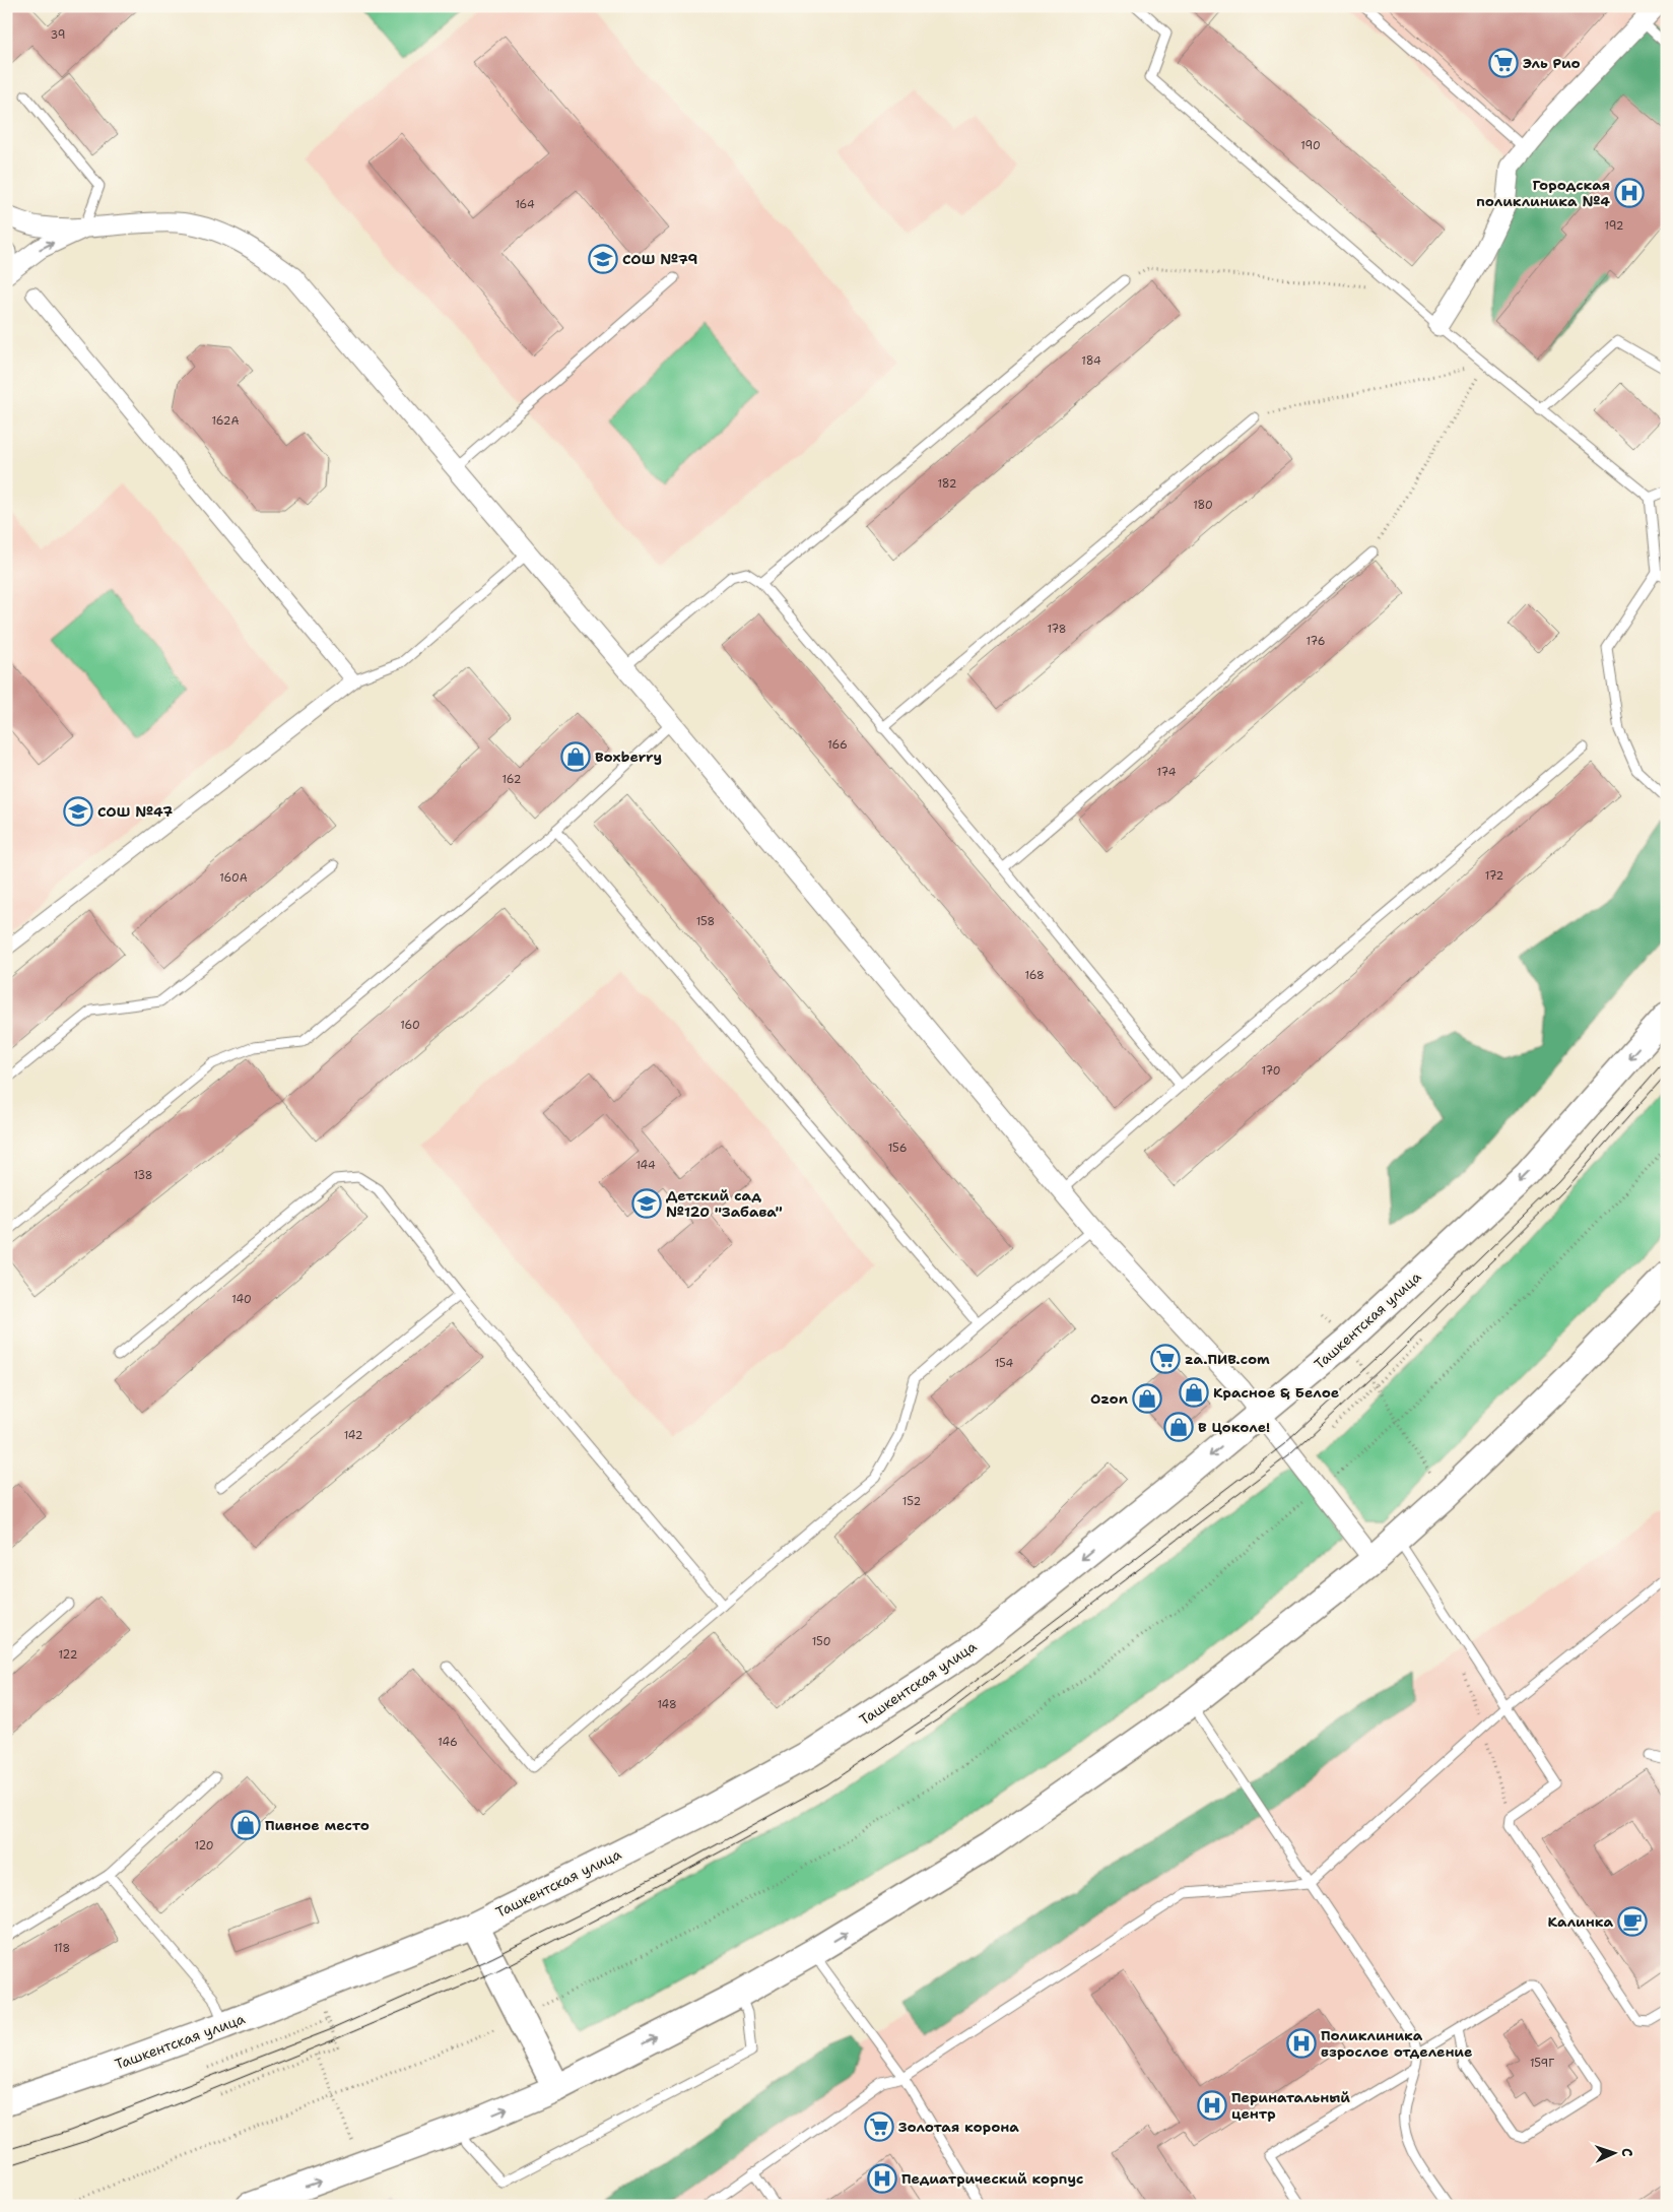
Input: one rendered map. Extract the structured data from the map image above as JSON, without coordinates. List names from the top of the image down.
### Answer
{
  "streets": {
    "main road": ["Ташкентская улица"]
  },
  "places": {
    "supermarket": ["Эль Рио", "za.ПИВ.com", "Золотая корона"],
    "hospital": [
      "Городская поликлиника №4",
      "Поликлиника взрослое отделение",
      "Перинатальный центр",
      "Педиатрический корпус"
    ],
    "school or university": ["СОШ №79", "СОШ №47", "Детский сад №120 \"Забава\""],
    "shop": [
      "Boxberry",
      "Красное & Белое",
      "Ozon",
      "В Цоколе!",
      "Пивное место"
    ],
    "cafe": ["Калинка"]
  },
  "house_numbers": [
    "39",
    "190",
    "164",
    "192",
    "184",
    "162А",
    "182",
    "180",
    "178",
    "176",
    "166",
    "174",
    "162",
    "172",
    "160А",
    "158",
    "168",
    "160",
    "170",
    "156",
    "144",
    "138",
    "140",
    "154",
    "142",
    "152",
    "150",
    "122",
    "148",
    "146",
    "120",
    "118",
    "159Г"
  ],
  "north": "right"
}
